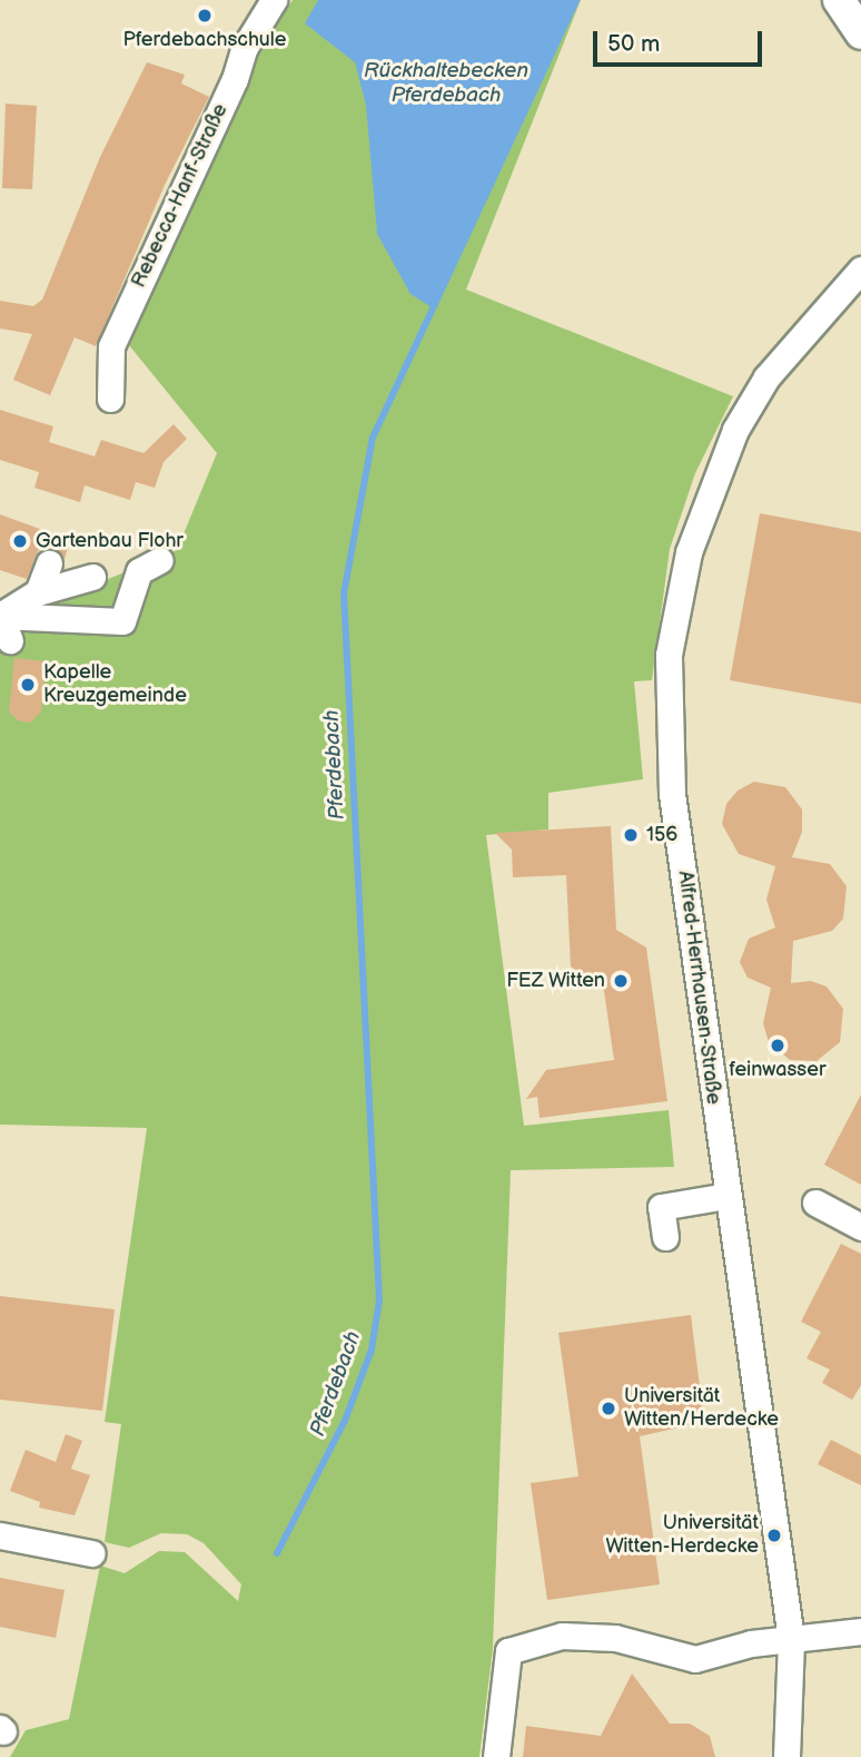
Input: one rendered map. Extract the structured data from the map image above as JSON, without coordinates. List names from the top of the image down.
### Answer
{
  "streets": {
    "street": ["Rebecca-Hanf-Straße", "Alfred-Herrhausen-Straße"]
  },
  "water": ["Rückhaltebecken Pferdebach", "Pferdebach"],
  "places": [
    "Pferdebachschule",
    "Gartenbau Flohr",
    "Kapelle Kreuzgemeinde",
    "156",
    "FEZ Witten",
    "feinwasser",
    "Universität Witten/Herdecke",
    "Universität Witten-Herdecke"
  ],
  "scale_bar": "50 m"
}
